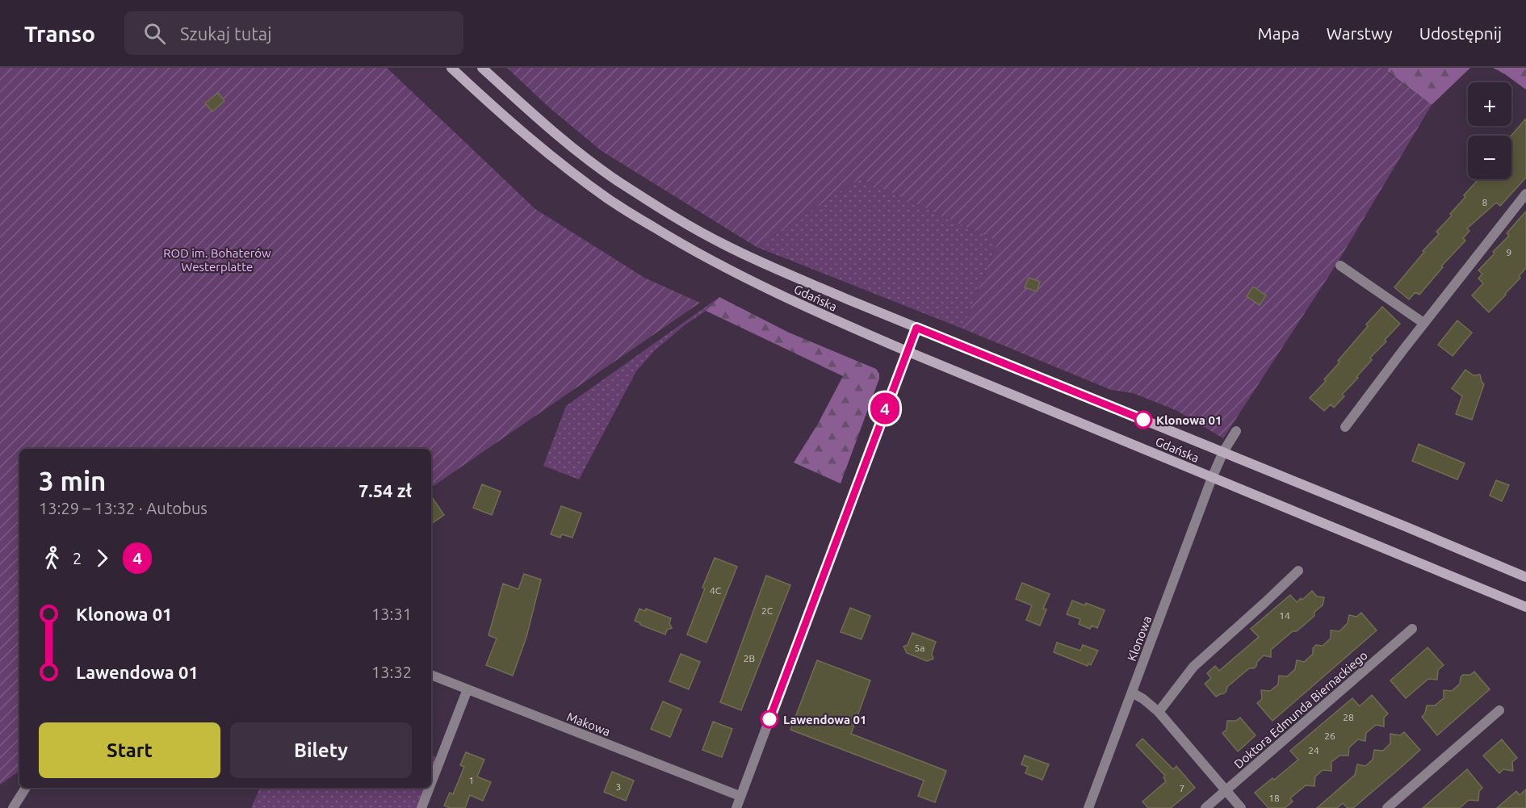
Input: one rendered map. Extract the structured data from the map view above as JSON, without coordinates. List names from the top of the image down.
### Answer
{
  "streets": {
    "main road": ["Gdańska"],
    "street": ["Klonowa", "Doktora Edmunda Biernackiego", "Makowa"]
  },
  "crossings": [
    ["Gdańska", "Klonowa"]
  ],
  "parks": ["ROD im. Bohaterów Westerplatte"],
  "places": ["Klonowa 01", "Lawendowa 01"],
  "lines": ["bus line 4"],
  "house_numbers": [
    "8",
    "9",
    "4C",
    "2C",
    "14",
    "5a",
    "2B",
    "28",
    "26",
    "24",
    "1",
    "3",
    "7",
    "18"
  ],
  "page": {
    "header": "Transo",
    "search": "Szukaj tutaj",
    "nav": ["Mapa", "Warstwy", "Udostępnij"],
    "on_map": "4",
    "map_buttons": ["+", "−"],
    "heading": ["3 min", "13:29 – 13:32 · Autobus", "7.54 zł"],
    "legs": ["2", "4"],
    "list": [
      {
        "name": "Klonowa 01",
        "value": "13:31"
      },
      {
        "name": "Lawendowa 01",
        "value": "13:32"
      }
    ],
    "buttons": ["Start", "Bilety"]
  }
}
